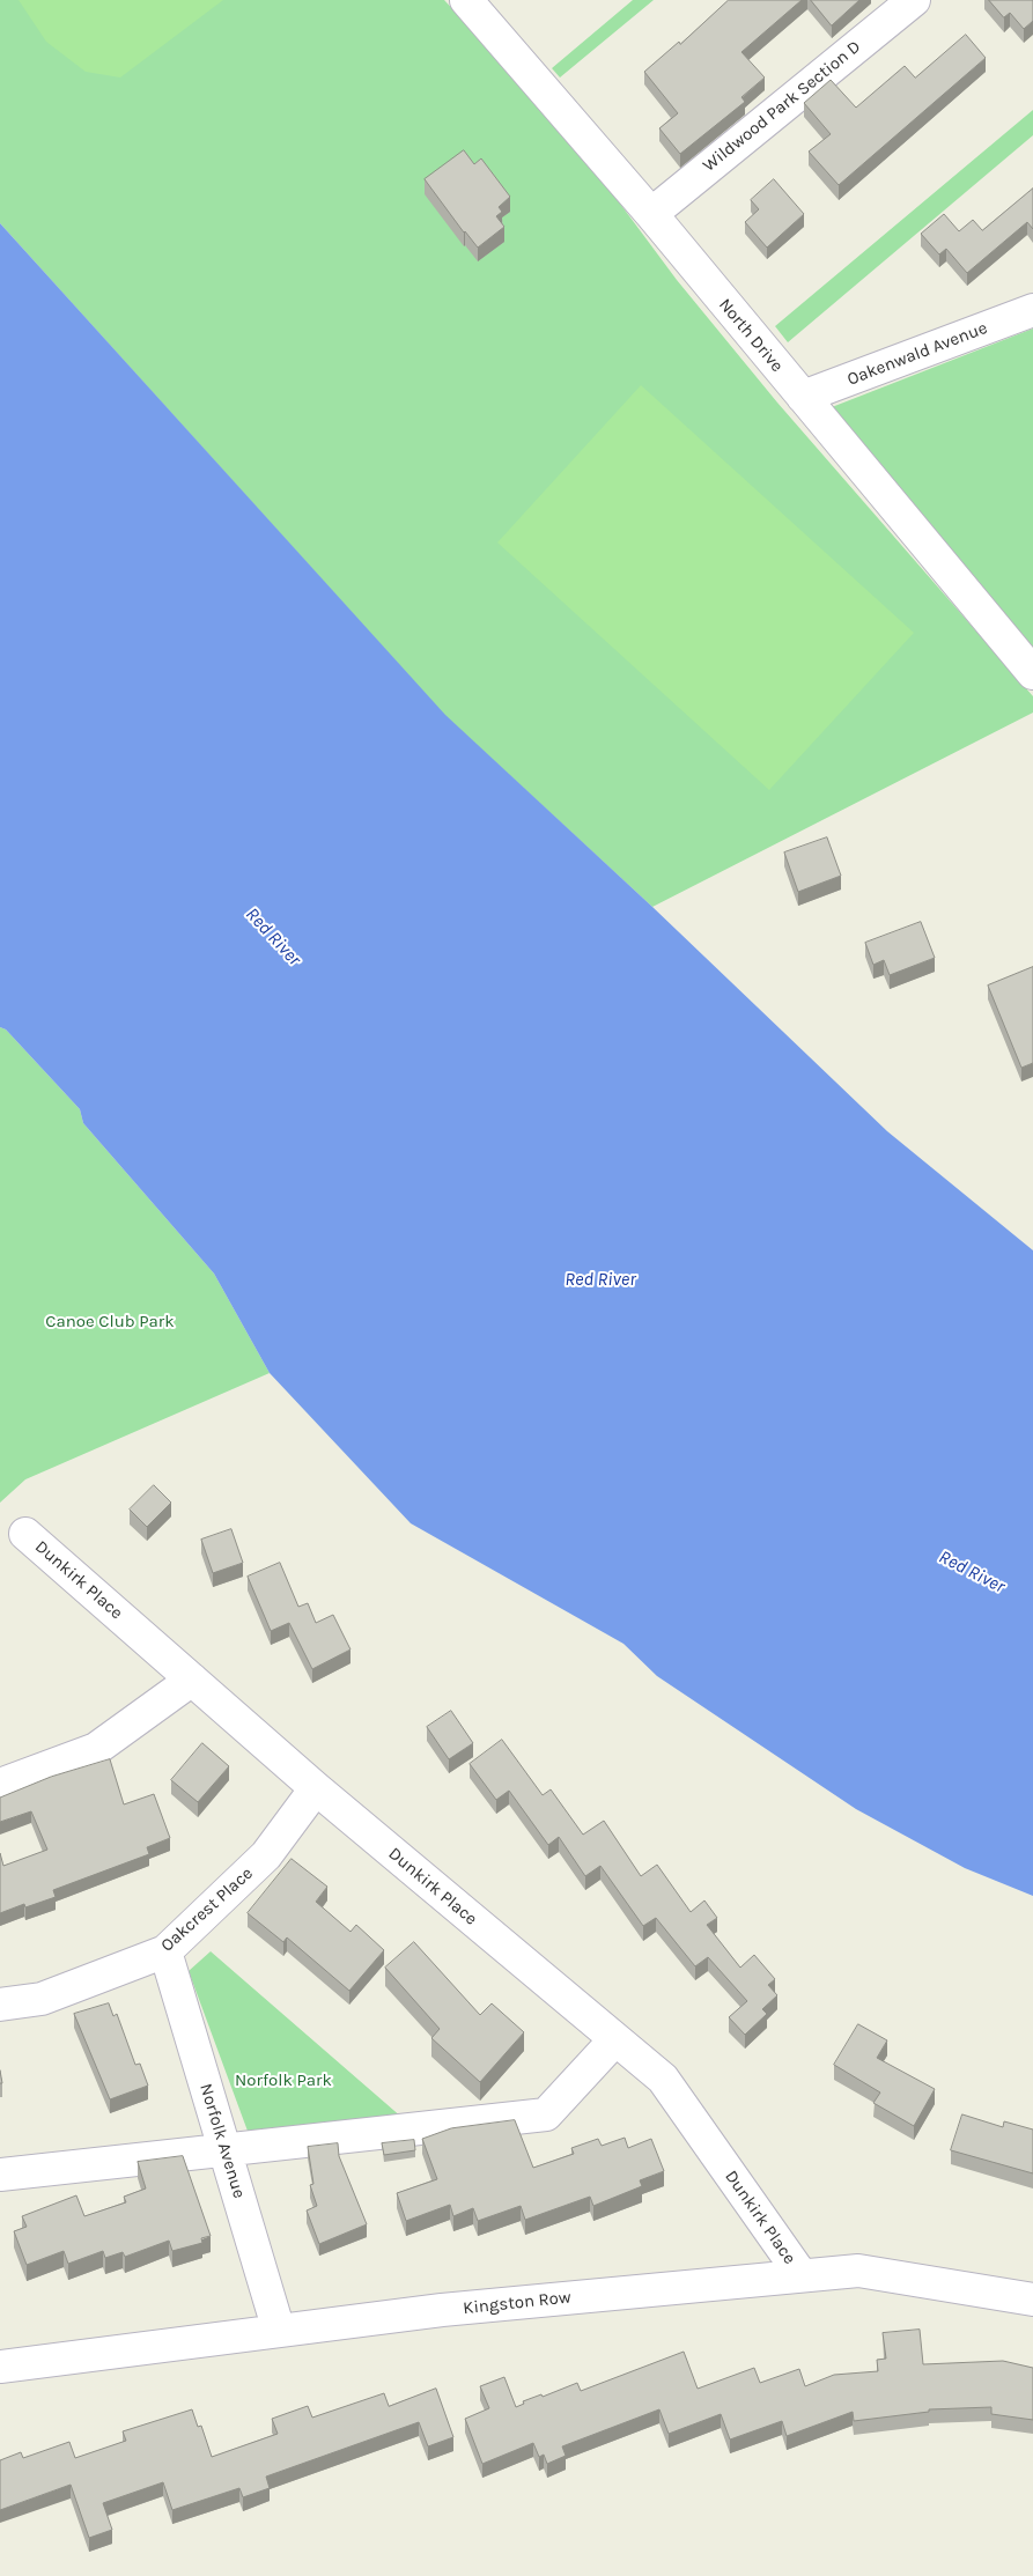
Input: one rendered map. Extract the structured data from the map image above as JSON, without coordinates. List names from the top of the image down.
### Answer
{
  "streets": {
    "street": [
      "Wildwood Park Section D",
      "North Drive",
      "Oakenwald Avenue",
      "Dunkirk Place",
      "Oakcrest Place",
      "Norfolk Avenue",
      "Kingston Row"
    ]
  },
  "crossings": [
    ["Wildwood Park Section D", "North Drive"],
    ["North Drive", "Oakenwald Avenue"],
    ["Dunkirk Place", "Oakcrest Place"],
    ["Dunkirk Place", "Kingston Row"],
    ["Oakcrest Place", "Norfolk Avenue"],
    ["Norfolk Avenue", "Kingston Row"]
  ],
  "water": ["Red River"],
  "parks": ["Canoe Club Park", "Norfolk Park"]
}
